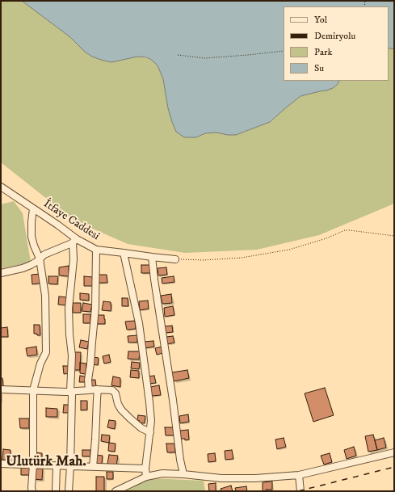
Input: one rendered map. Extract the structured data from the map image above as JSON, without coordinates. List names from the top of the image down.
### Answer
{
  "streets": {
    "street": ["İtfaye Caddesi"]
  },
  "districts": ["Ulutürk Mah."],
  "legend": [
    "Yol",
    "Demiryolu",
    "Park",
    "Su"
  ]
}
